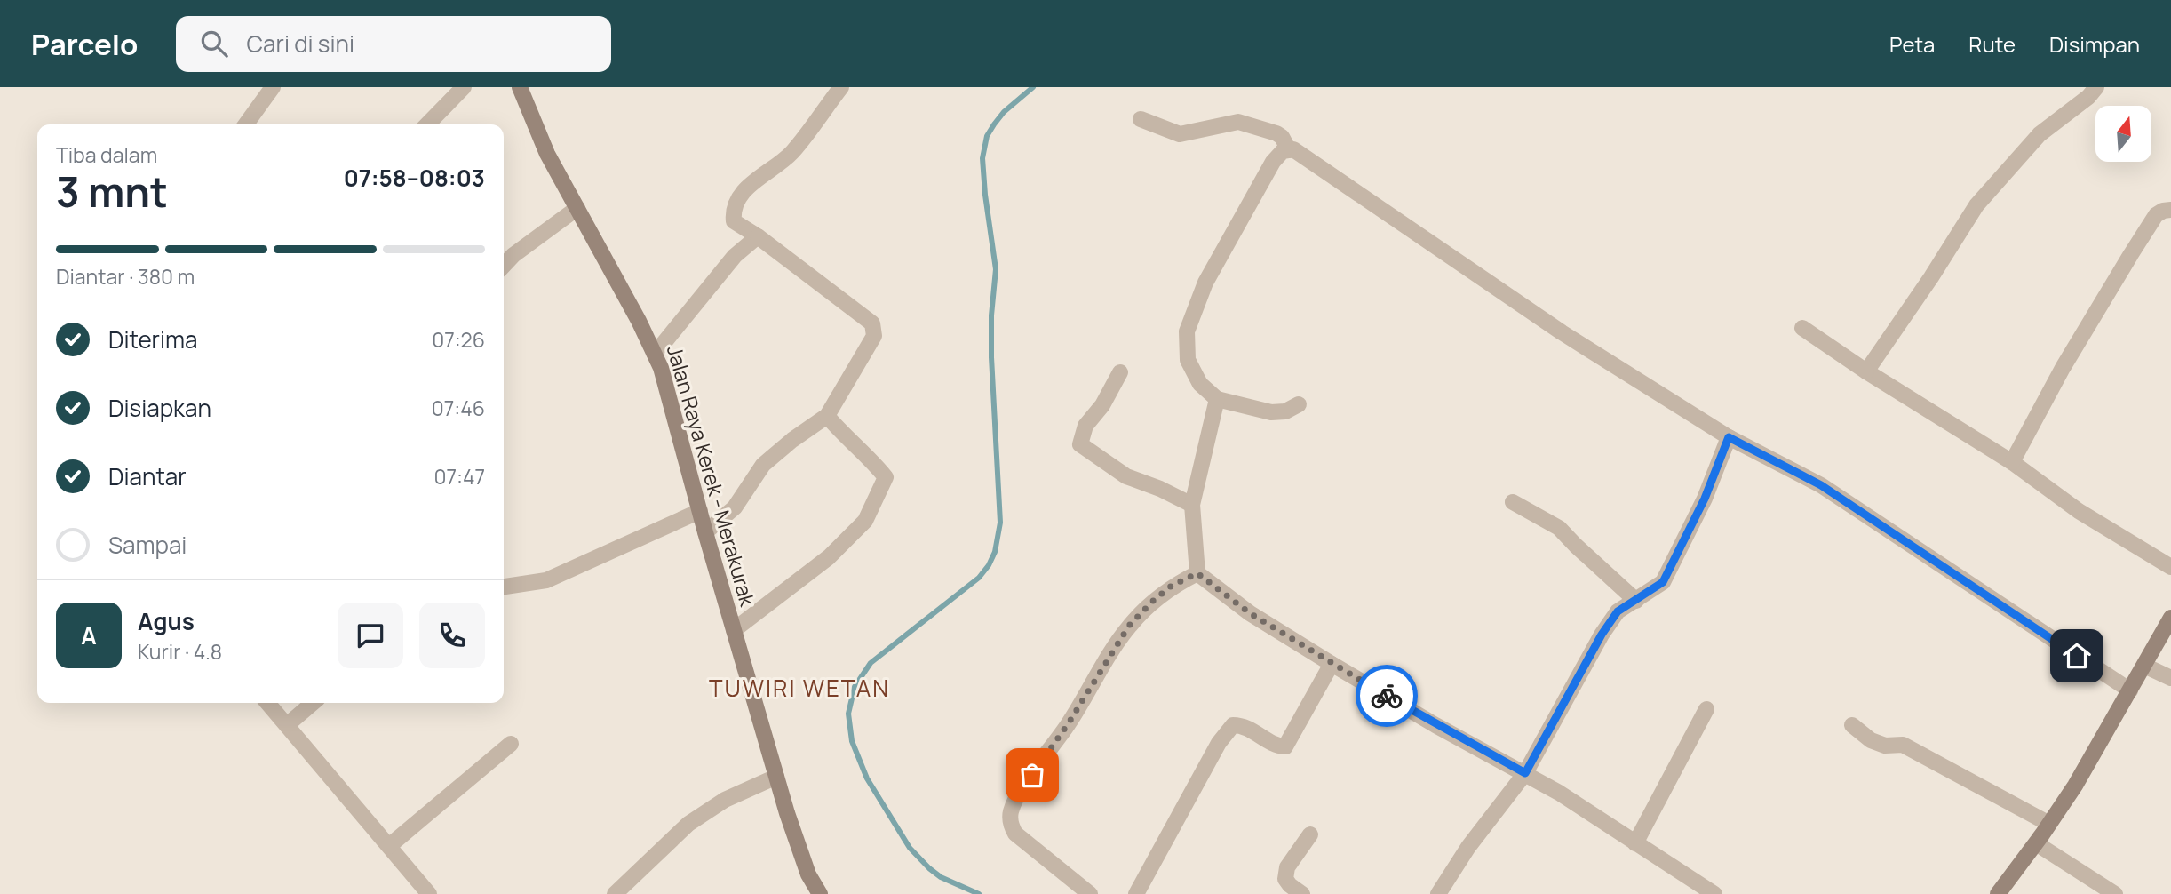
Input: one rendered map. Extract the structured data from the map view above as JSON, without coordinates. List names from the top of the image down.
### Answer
{
  "streets": {
    "main road": ["Jalan Raya Kerek - Merakurak"]
  },
  "districts": ["TUWIRI WETAN"],
  "north": "top",
  "page": {
    "header": "Parcelo",
    "search": "Cari di sini",
    "nav": ["Peta", "Rute", "Disimpan"],
    "heading": ["3 mnt", "Tiba dalam", "07:58–08:03"],
    "panel": ["Agus", "Kurir · 4.8"],
    "bar": "Diantar · 380 m",
    "list": [
      ["Diterima", "07:26"],
      ["Disiapkan", "07:46"],
      ["Diantar", "07:47"],
      "Sampai"
    ],
    "round": "A"
  }
}
